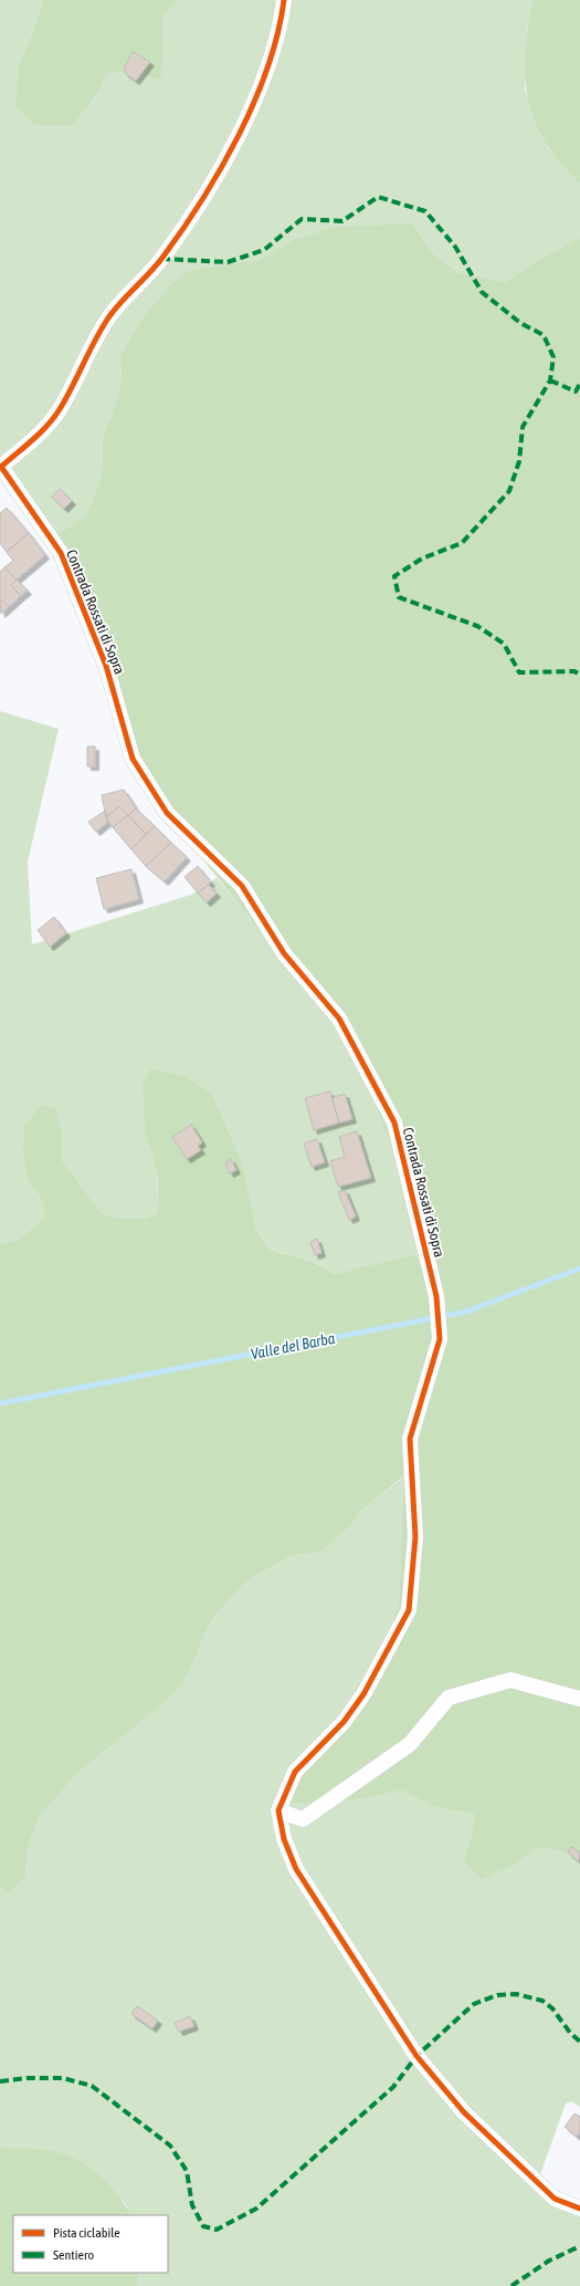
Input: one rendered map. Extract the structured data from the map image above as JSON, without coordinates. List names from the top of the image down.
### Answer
{
  "streets": {
    "street": ["Contrada Rossati di Sopra"]
  },
  "water": ["Valle del Barba"],
  "legend": ["Pista ciclabile", "Sentiero"]
}
